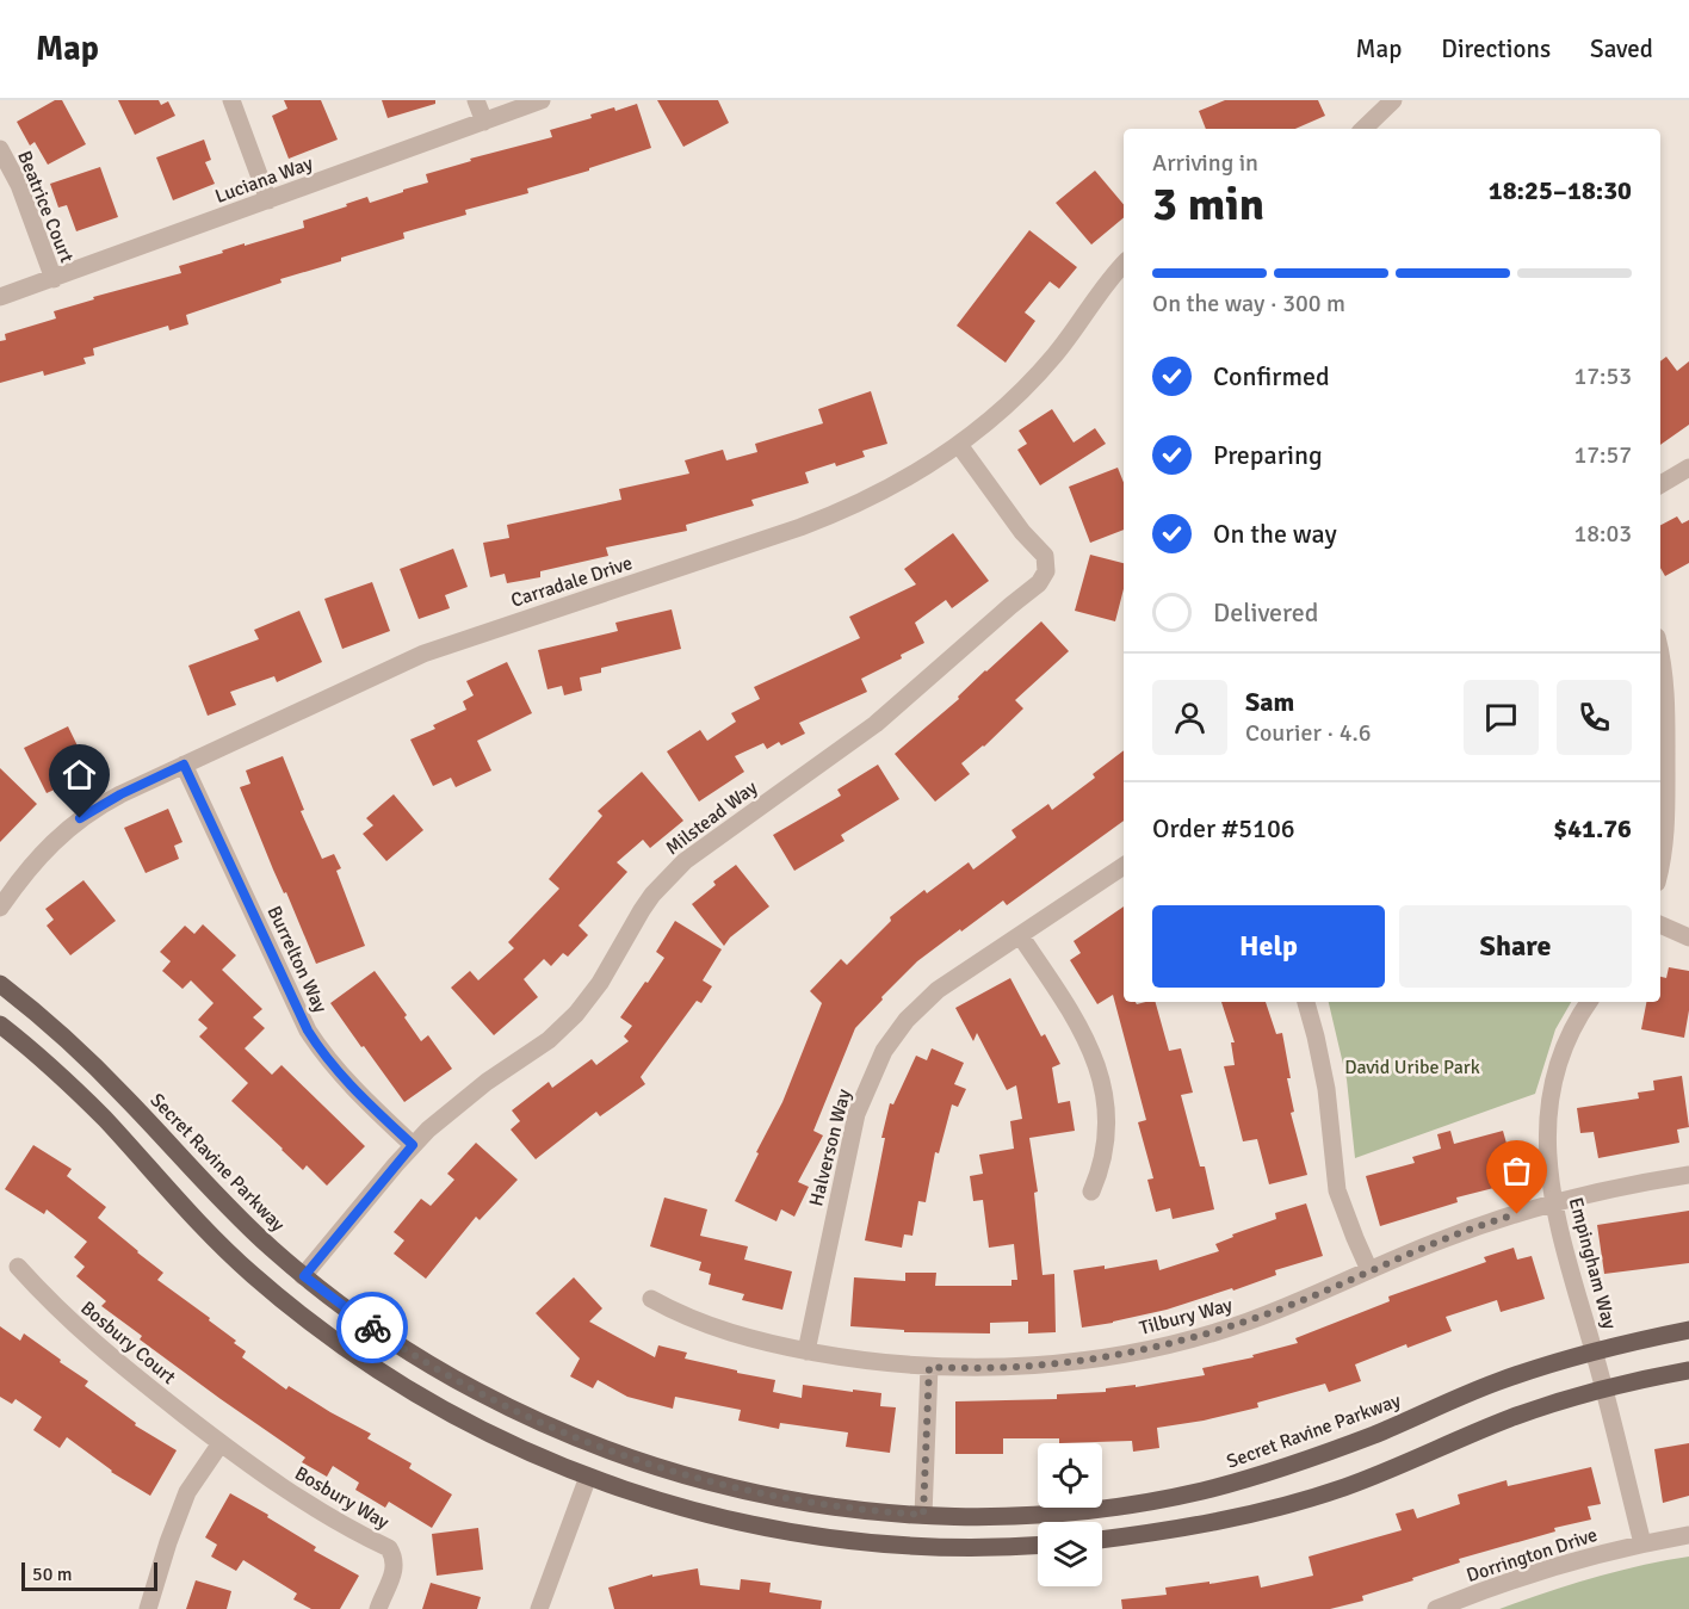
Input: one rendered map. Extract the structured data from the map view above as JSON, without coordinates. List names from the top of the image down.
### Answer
{
  "streets": {
    "main road": ["Secret Ravine Parkway"],
    "street": [
      "Luciana Way",
      "Beatrice Court",
      "Carradale Drive",
      "Milstead Way",
      "Burrelton Way",
      "Halverson Way",
      "Empingham Way",
      "Tilbury Way",
      "Bosbury Court",
      "Bosbury Way",
      "Dorrington Drive"
    ]
  },
  "crossings": [
    ["Luciana Way", "Beatrice Court"],
    ["Carradale Drive", "Milstead Way"],
    ["Carradale Drive", "Burrelton Way"],
    ["Milstead Way", "Burrelton Way"],
    ["Milstead Way", "Secret Ravine Parkway"],
    ["Halverson Way", "Tilbury Way"],
    ["Secret Ravine Parkway", "Empingham Way"],
    ["Empingham Way", "Tilbury Way"],
    ["Empingham Way", "Dorrington Drive"],
    ["Bosbury Court", "Bosbury Way"]
  ],
  "parks": ["David Uribe Park"],
  "scale_bar": "50 m",
  "page": {
    "header": "Map",
    "nav": ["Map", "Directions", "Saved"],
    "heading": ["3 min", "Arriving in", "18:25–18:30"],
    "panel": [
      "Sam",
      "Courier · 4.6",
      "Order #5106",
      "$41.76"
    ],
    "bar": "On the way · 300 m",
    "list": [
      ["Confirmed", "17:53"],
      ["Preparing", "17:57"],
      ["On the way", "18:03"],
      "Delivered"
    ],
    "buttons": ["Help", "Share"],
    "scale": "50 m"
  }
}
